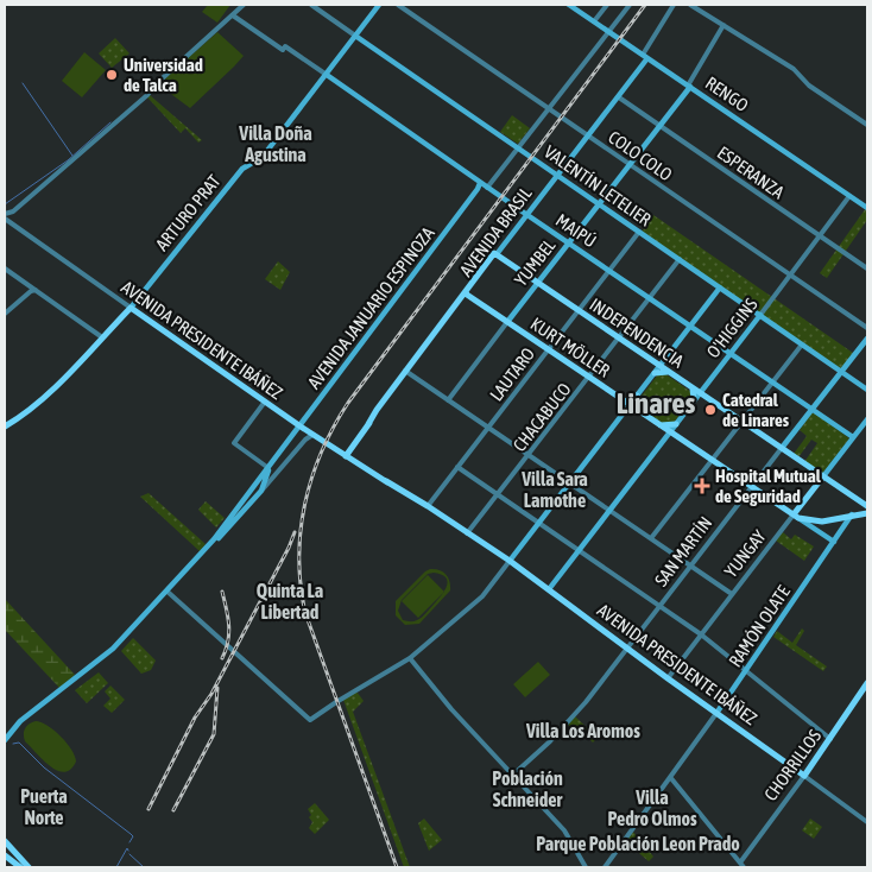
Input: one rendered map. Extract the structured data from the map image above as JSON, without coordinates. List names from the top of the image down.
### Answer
{
  "streets": {
    "main road": [
      "RENGO",
      "VALENTÍN LETELIER",
      "ARTURO PRAT",
      "MAIPÚ",
      "AVENIDA BRASIL",
      "YUMBEL",
      "AVENIDA JANUARIO ESPINOZA",
      "O'HIGGINS",
      "INDEPENDENCIA",
      "AVENIDA PRESIDENTE IBÁÑEZ",
      "KURT MÖLLER",
      "SAN MARTÍN",
      "YUNGAY",
      "RAMÓN OLATE",
      "CHORRILLOS"
    ],
    "street": [
      "COLO COLO",
      "ESPERANZA",
      "LAUTARO",
      "CHACABUCO"
    ]
  },
  "crossings": [
    ["RENGO", "AVENIDA BRASIL"],
    ["RENGO", "YUMBEL"],
    ["RENGO", "O'HIGGINS"],
    ["COLO COLO", "AVENIDA BRASIL"],
    ["COLO COLO", "YUMBEL"],
    ["COLO COLO", "O'HIGGINS"],
    ["ESPERANZA", "AVENIDA BRASIL"],
    ["ESPERANZA", "YUMBEL"],
    ["ESPERANZA", "O'HIGGINS"],
    ["VALENTÍN LETELIER", "ARTURO PRAT"],
    ["VALENTÍN LETELIER", "AVENIDA BRASIL"],
    ["VALENTÍN LETELIER", "YUMBEL"],
    ["VALENTÍN LETELIER", "O'HIGGINS"],
    ["VALENTÍN LETELIER", "LAUTARO"],
    ["VALENTÍN LETELIER", "CHACABUCO"],
    ["VALENTÍN LETELIER", "SAN MARTÍN"],
    ["ARTURO PRAT", "MAIPÚ"],
    ["ARTURO PRAT", "AVENIDA PRESIDENTE IBÁÑEZ"],
    ["MAIPÚ", "AVENIDA BRASIL"],
    ["MAIPÚ", "YUMBEL"],
    ["MAIPÚ", "AVENIDA JANUARIO ESPINOZA"],
    ["MAIPÚ", "O'HIGGINS"],
    ["MAIPÚ", "LAUTARO"],
    ["MAIPÚ", "CHACABUCO"],
    ["MAIPÚ", "SAN MARTÍN"],
    ["MAIPÚ", "YUNGAY"],
    ["AVENIDA BRASIL", "INDEPENDENCIA"],
    ["AVENIDA BRASIL", "AVENIDA PRESIDENTE IBÁÑEZ"],
    ["AVENIDA BRASIL", "KURT MÖLLER"],
    ["YUMBEL", "INDEPENDENCIA"],
    ["YUMBEL", "KURT MÖLLER"],
    ["AVENIDA JANUARIO ESPINOZA", "AVENIDA PRESIDENTE IBÁÑEZ"],
    ["O'HIGGINS", "INDEPENDENCIA"],
    ["O'HIGGINS", "AVENIDA PRESIDENTE IBÁÑEZ"],
    ["O'HIGGINS", "KURT MÖLLER"],
    ["INDEPENDENCIA", "KURT MÖLLER"],
    ["INDEPENDENCIA", "LAUTARO"],
    ["INDEPENDENCIA", "CHACABUCO"],
    ["INDEPENDENCIA", "SAN MARTÍN"],
    ["INDEPENDENCIA", "YUNGAY"],
    ["AVENIDA PRESIDENTE IBÁÑEZ", "LAUTARO"],
    ["AVENIDA PRESIDENTE IBÁÑEZ", "CHACABUCO"],
    ["AVENIDA PRESIDENTE IBÁÑEZ", "SAN MARTÍN"],
    ["AVENIDA PRESIDENTE IBÁÑEZ", "YUNGAY"],
    ["AVENIDA PRESIDENTE IBÁÑEZ", "RAMÓN OLATE"],
    ["AVENIDA PRESIDENTE IBÁÑEZ", "CHORRILLOS"],
    ["KURT MÖLLER", "LAUTARO"],
    ["KURT MÖLLER", "CHACABUCO"],
    ["KURT MÖLLER", "SAN MARTÍN"],
    ["KURT MÖLLER", "YUNGAY"],
    ["KURT MÖLLER", "RAMÓN OLATE"]
  ],
  "districts": [
    "Villa Doña Agustina",
    "Linares",
    "Villa Sara Lamothe",
    "Quinta La Libertad",
    "Villa Los Aromos",
    "Población Schneider",
    "Puerta Norte",
    "Villa Pedro Olmos",
    "Parque Población Leon Prado"
  ],
  "places": {
    "other": ["Universidad de Talca", "Catedral de Linares"],
    "health": ["Hospital Mutual de Seguridad"]
  }
}
